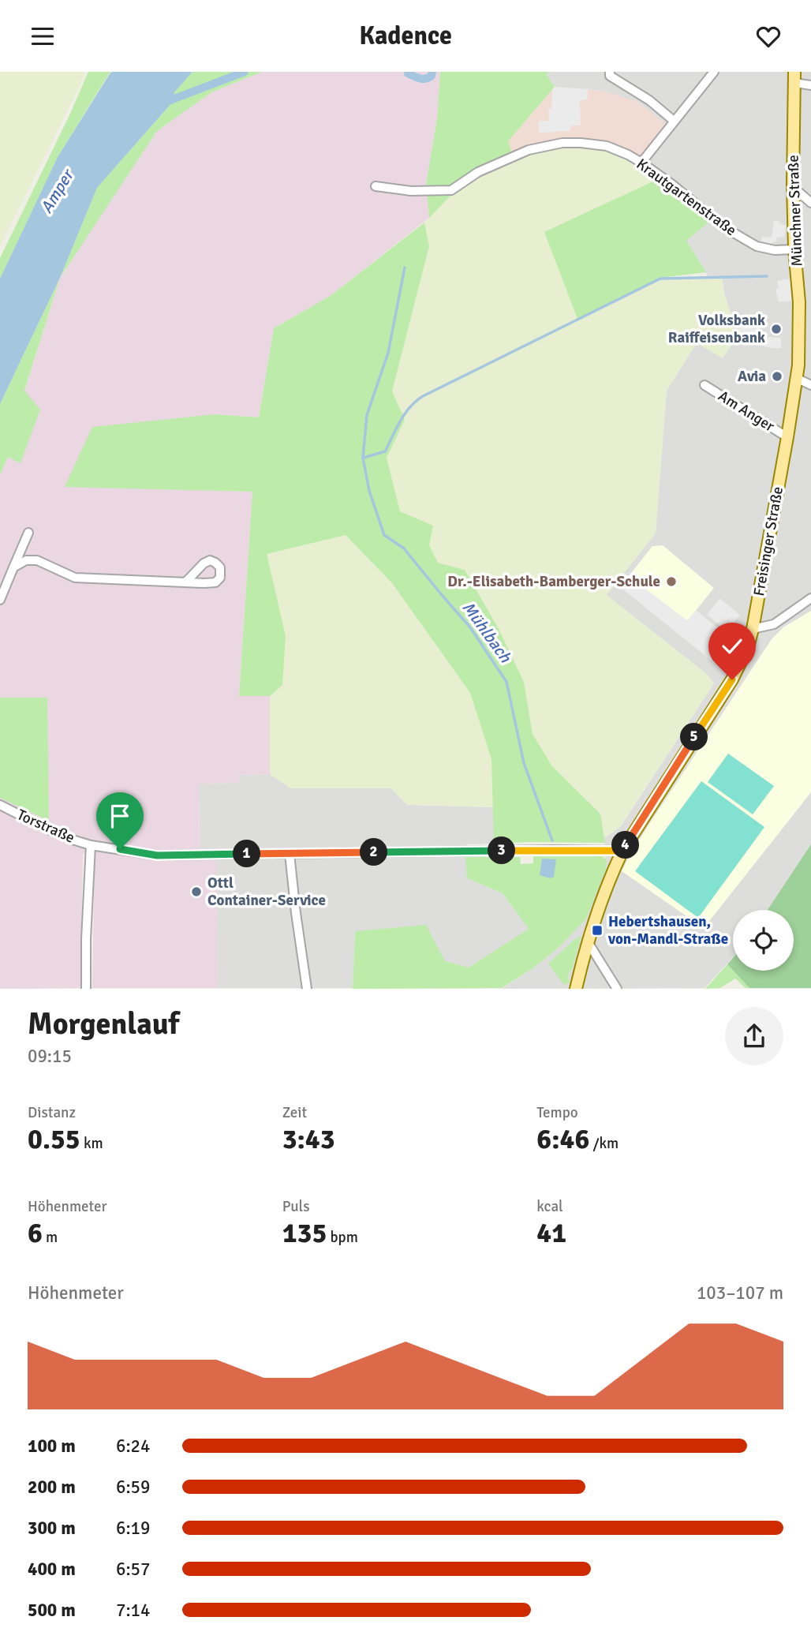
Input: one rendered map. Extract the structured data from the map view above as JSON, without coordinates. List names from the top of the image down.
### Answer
{
  "streets": {
    "main road": ["Münchner Straße", "Freisinger Straße"],
    "street": ["Krautgartenstraße", "Am Anger", "Torstraße"]
  },
  "crossings": [
    ["Krautgartenstraße", "Münchner Straße"],
    ["Münchner Straße", "Freisinger Straße"],
    ["Am Anger", "Freisinger Straße"],
    ["Freisinger Straße", "Torstraße"]
  ],
  "water": ["Amper", "Mühlbach"],
  "places": {
    "other": [
      "Volksbank Raiffeisenbank",
      "Avia",
      "Dr.-Elisabeth-Bamberger-Schule",
      "Ottl Container-Service"
    ],
    "transit": ["Hebertshausen, von-Mandl-Straße"]
  },
  "page": {
    "header": "Kadence",
    "pins": [
      "5",
      "4",
      "3",
      "2",
      "1"
    ],
    "heading": ["Morgenlauf", "09:15"],
    "stats": [
      ["Distanz", "0.55 km"],
      ["Zeit", "3:43"],
      ["Tempo", "6:46 /km"],
      ["Höhenmeter", "6 m"],
      ["Puls", "135 bpm"],
      ["kcal", "41"]
    ],
    "chart": ["Höhenmeter", "103–107 m"],
    "list": [
      {
        "name": "100 m",
        "note": "6:24"
      },
      {
        "name": "200 m",
        "note": "6:59"
      },
      {
        "name": "300 m",
        "note": "6:19"
      },
      {
        "name": "400 m",
        "note": "6:57"
      },
      {
        "name": "500 m",
        "note": "7:14"
      }
    ]
  }
}
